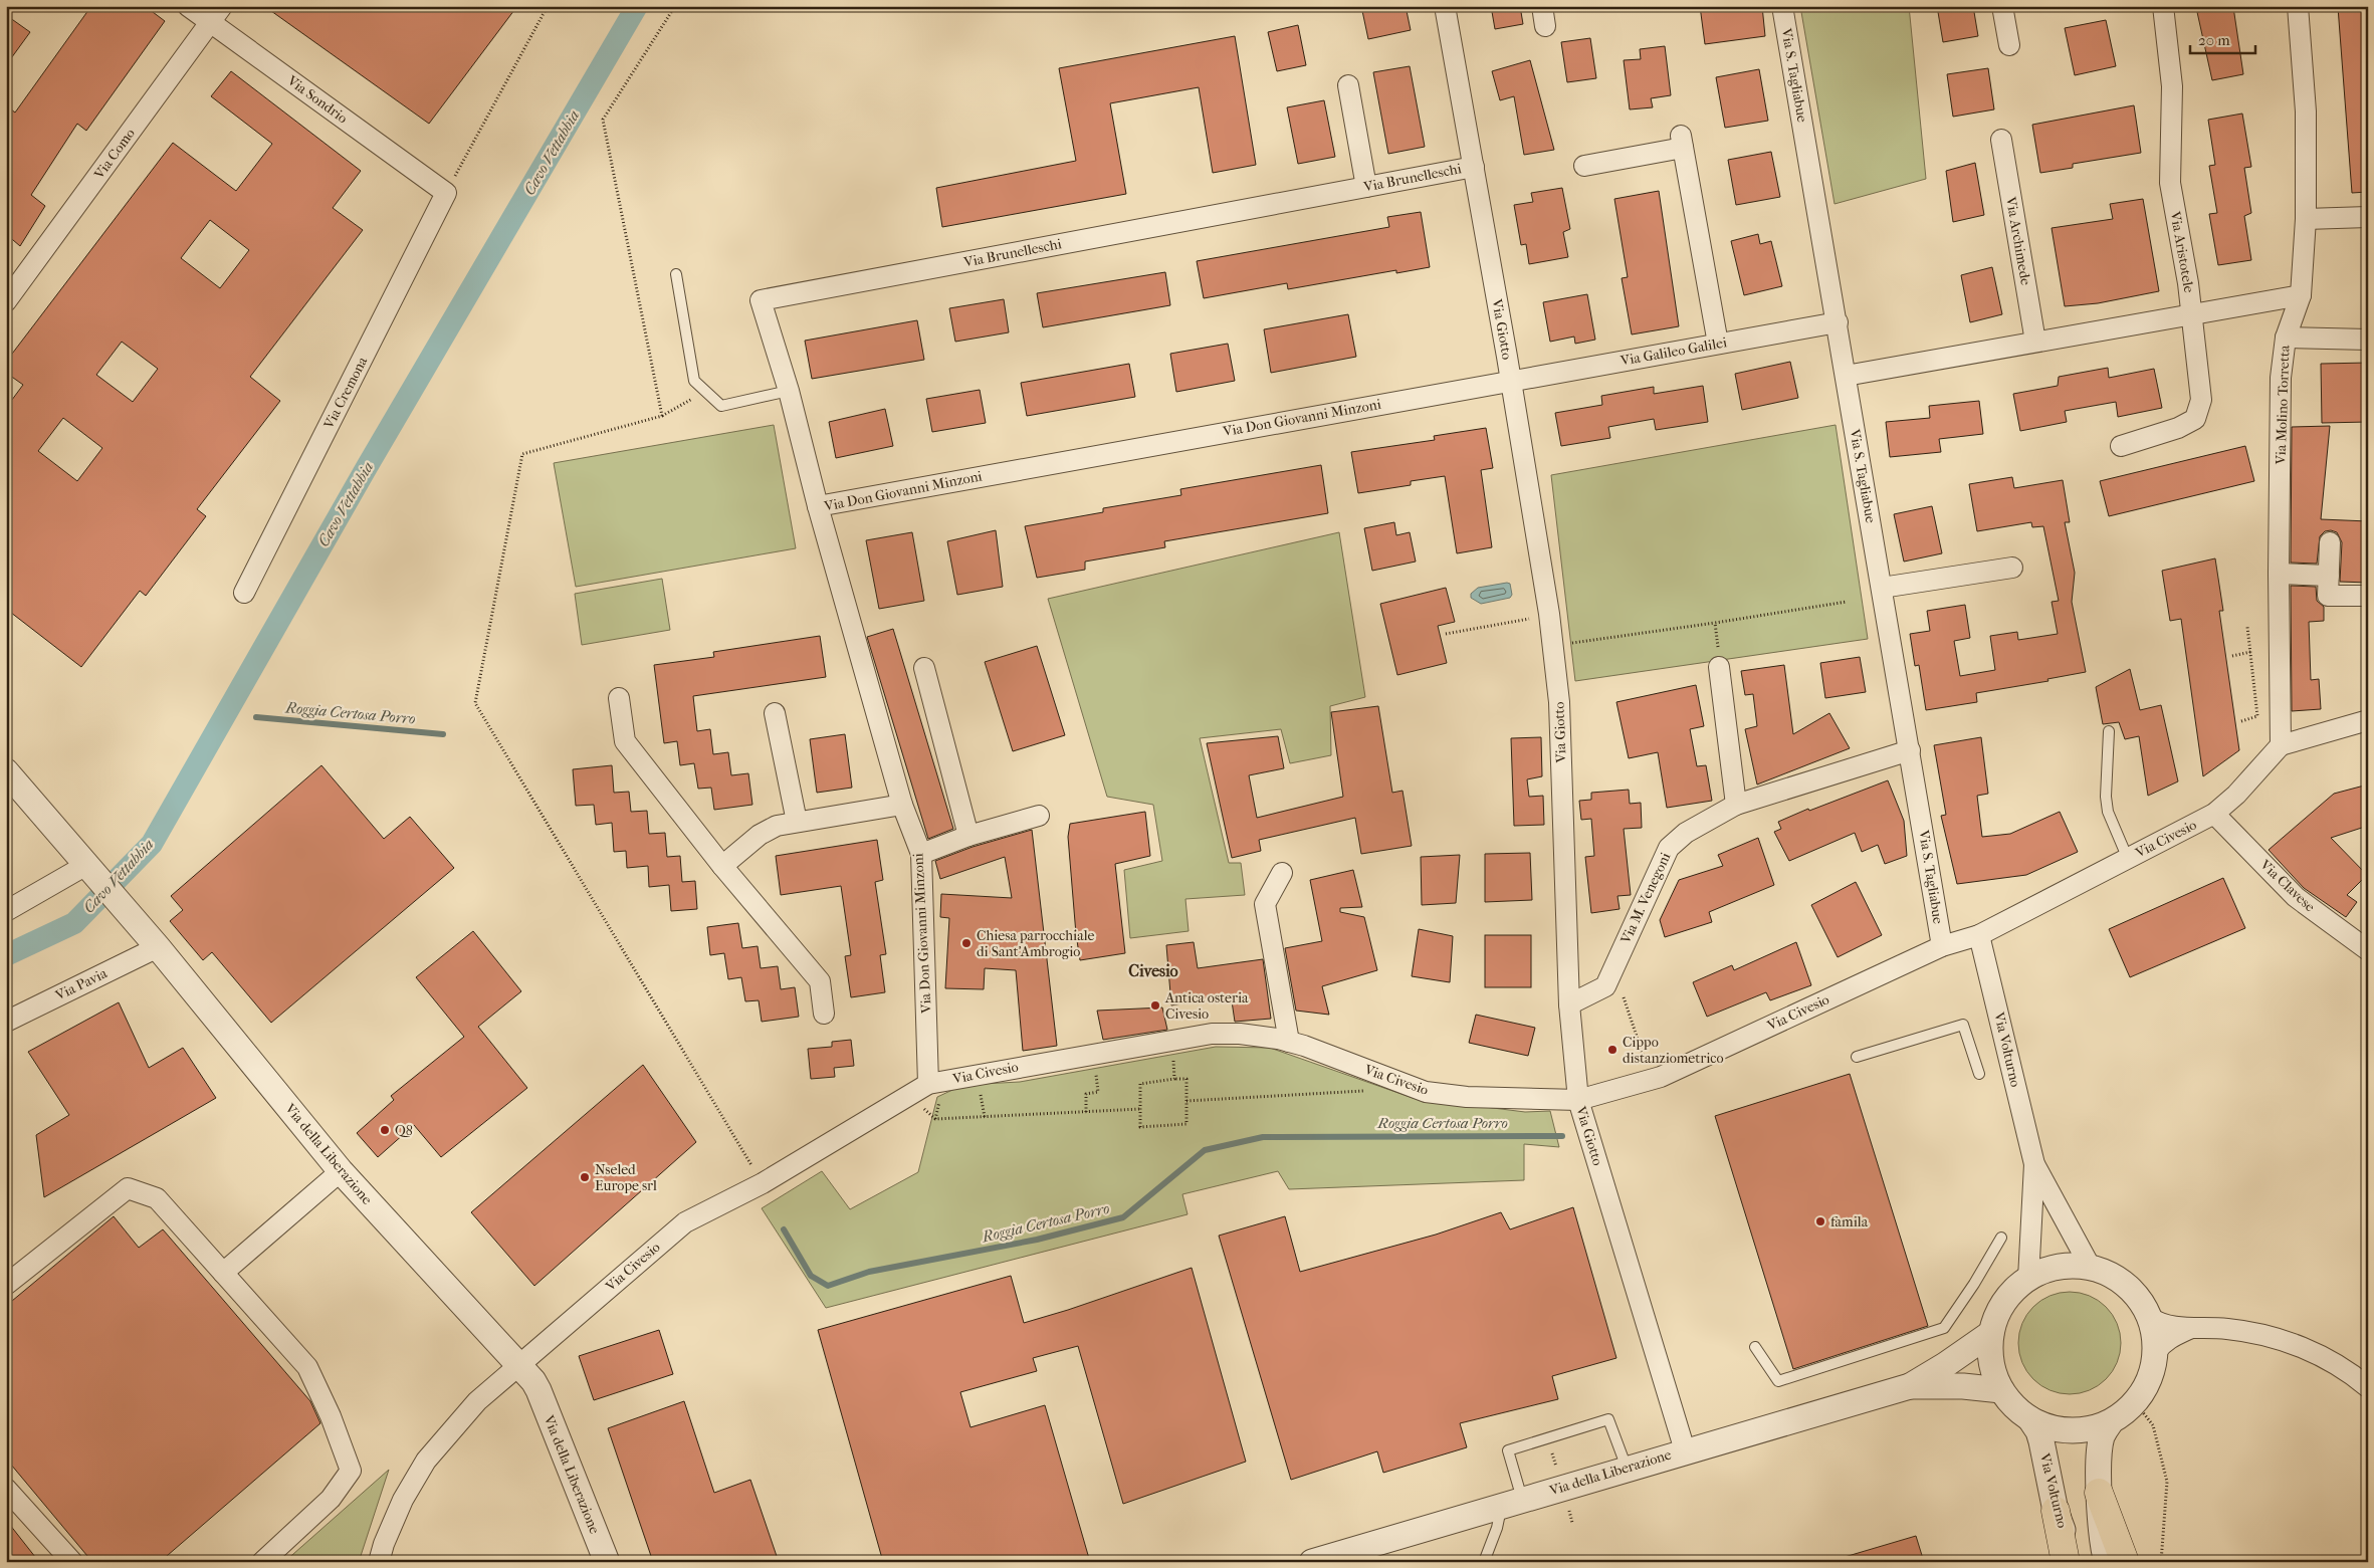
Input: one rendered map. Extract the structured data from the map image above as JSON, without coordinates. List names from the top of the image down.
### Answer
{
  "streets": {
    "street": [
      "Via S. Tagliabue",
      "Via Sondrio",
      "Via Como",
      "Via Brunelleschi",
      "Via Archimede",
      "Via Aristotele",
      "Via Giotto",
      "Via Galileo Galilei",
      "Via Cremona",
      "Via Molino Torretta",
      "Via Don Giovanni Minzoni",
      "Via Civesio",
      "Via Clavese",
      "Via M. Venegoni",
      "Via Pavia",
      "Via Volturno",
      "Via della Liberazione"
    ]
  },
  "crossings": [
    ["Via S. Tagliabue", "Via Galileo Galilei"],
    ["Via S. Tagliabue", "Via Civesio"],
    ["Via S. Tagliabue", "Via M. Venegoni"],
    ["Via Sondrio", "Via Como"],
    ["Via Sondrio", "Via Cremona"],
    ["Via Brunelleschi", "Via Giotto"],
    ["Via Brunelleschi", "Via Don Giovanni Minzoni"],
    ["Via Giotto", "Via Galileo Galilei"],
    ["Via Giotto", "Via Don Giovanni Minzoni"],
    ["Via Giotto", "Via Civesio"],
    ["Via Giotto", "Via M. Venegoni"],
    ["Via Giotto", "Via della Liberazione"],
    ["Via Galileo Galilei", "Via Don Giovanni Minzoni"],
    ["Via Molino Torretta", "Via Civesio"],
    ["Via Don Giovanni Minzoni", "Via Civesio"],
    ["Via Civesio", "Via Clavese"],
    ["Via Civesio", "Via Volturno"],
    ["Via Civesio", "Via della Liberazione"],
    ["Via Pavia", "Via della Liberazione"],
    ["Via Volturno", "Via della Liberazione"]
  ],
  "districts": ["Civesio"],
  "water": ["Cavo Vettabbia", "Roggia Certosa Porro"],
  "places": [
    "Chiesa parrocchiale di Sant'Ambrogio",
    "Antica osteria Civesio",
    "Cippo distanziometrico",
    "Q8",
    "Nseled Europe srl",
    "famila"
  ],
  "scale_bar": "20 m"
}
